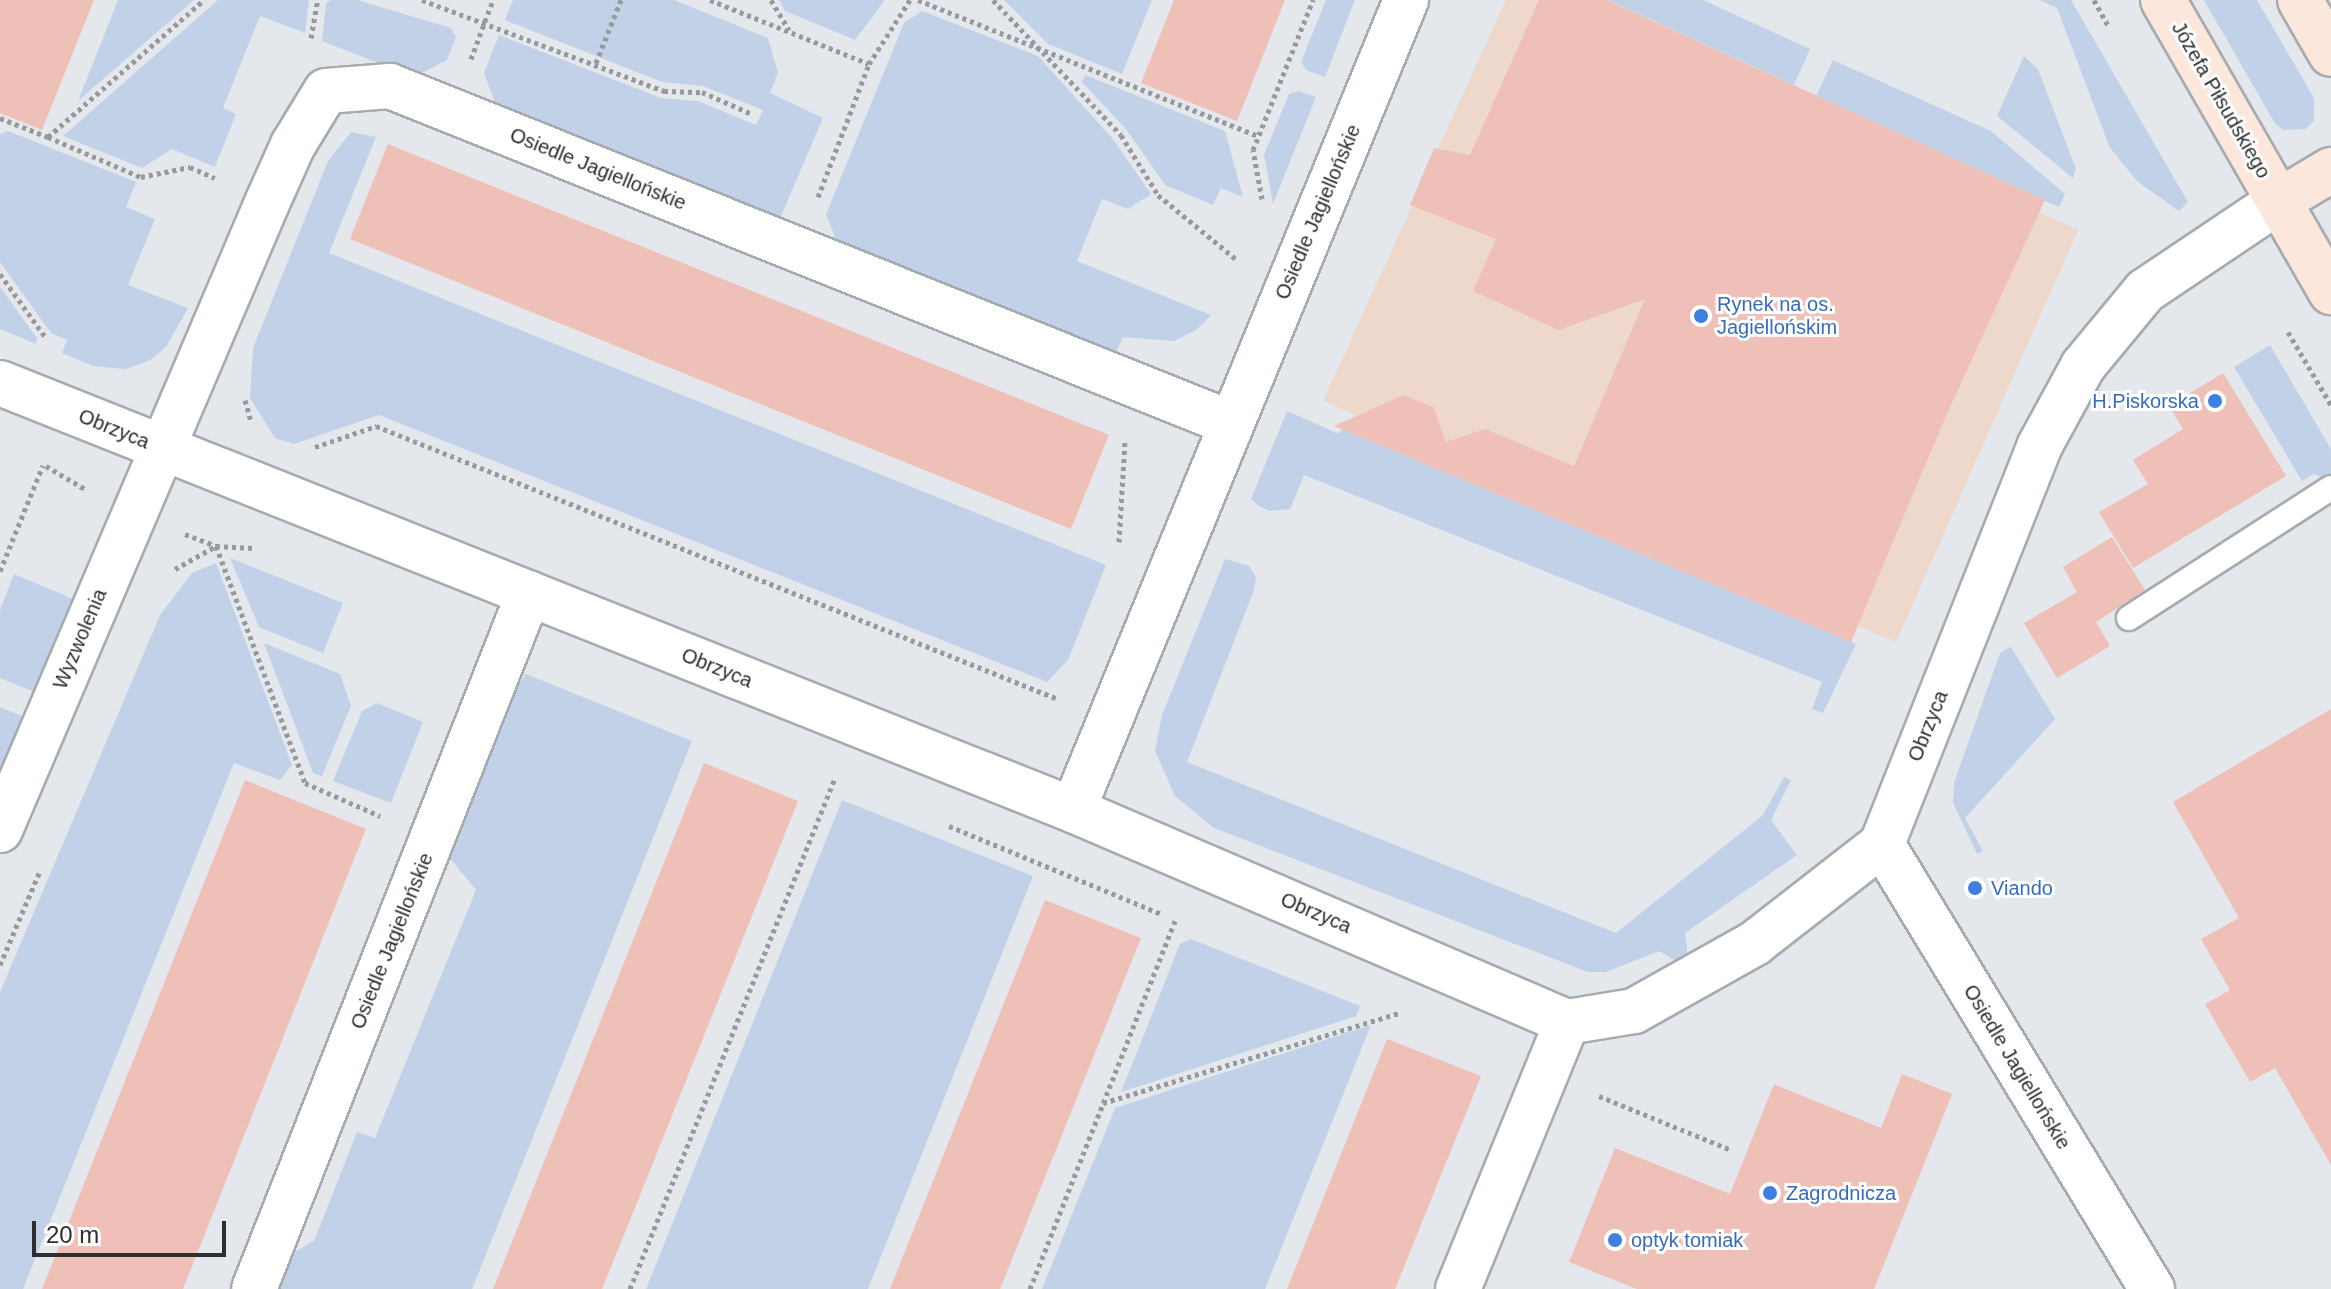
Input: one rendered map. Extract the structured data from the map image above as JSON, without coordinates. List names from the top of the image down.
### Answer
{
  "streets": {
    "street": [
      "Józefa Piłsudskiego",
      "Osiedle Jagiellońskie",
      "Obrzyca",
      "Wyzwolenia"
    ]
  },
  "crossings": [
    ["Józefa Piłsudskiego", "Obrzyca"],
    ["Osiedle Jagiellońskie", "Obrzyca"],
    ["Osiedle Jagiellońskie", "Wyzwolenia"],
    ["Obrzyca", "Wyzwolenia"]
  ],
  "places": [
    "Rynek na os. Jagiellońskim",
    "H.Piskorska",
    "Viando",
    "Zagrodnicza",
    "optyk tomiak"
  ],
  "scale_bar": "20 m"
}
